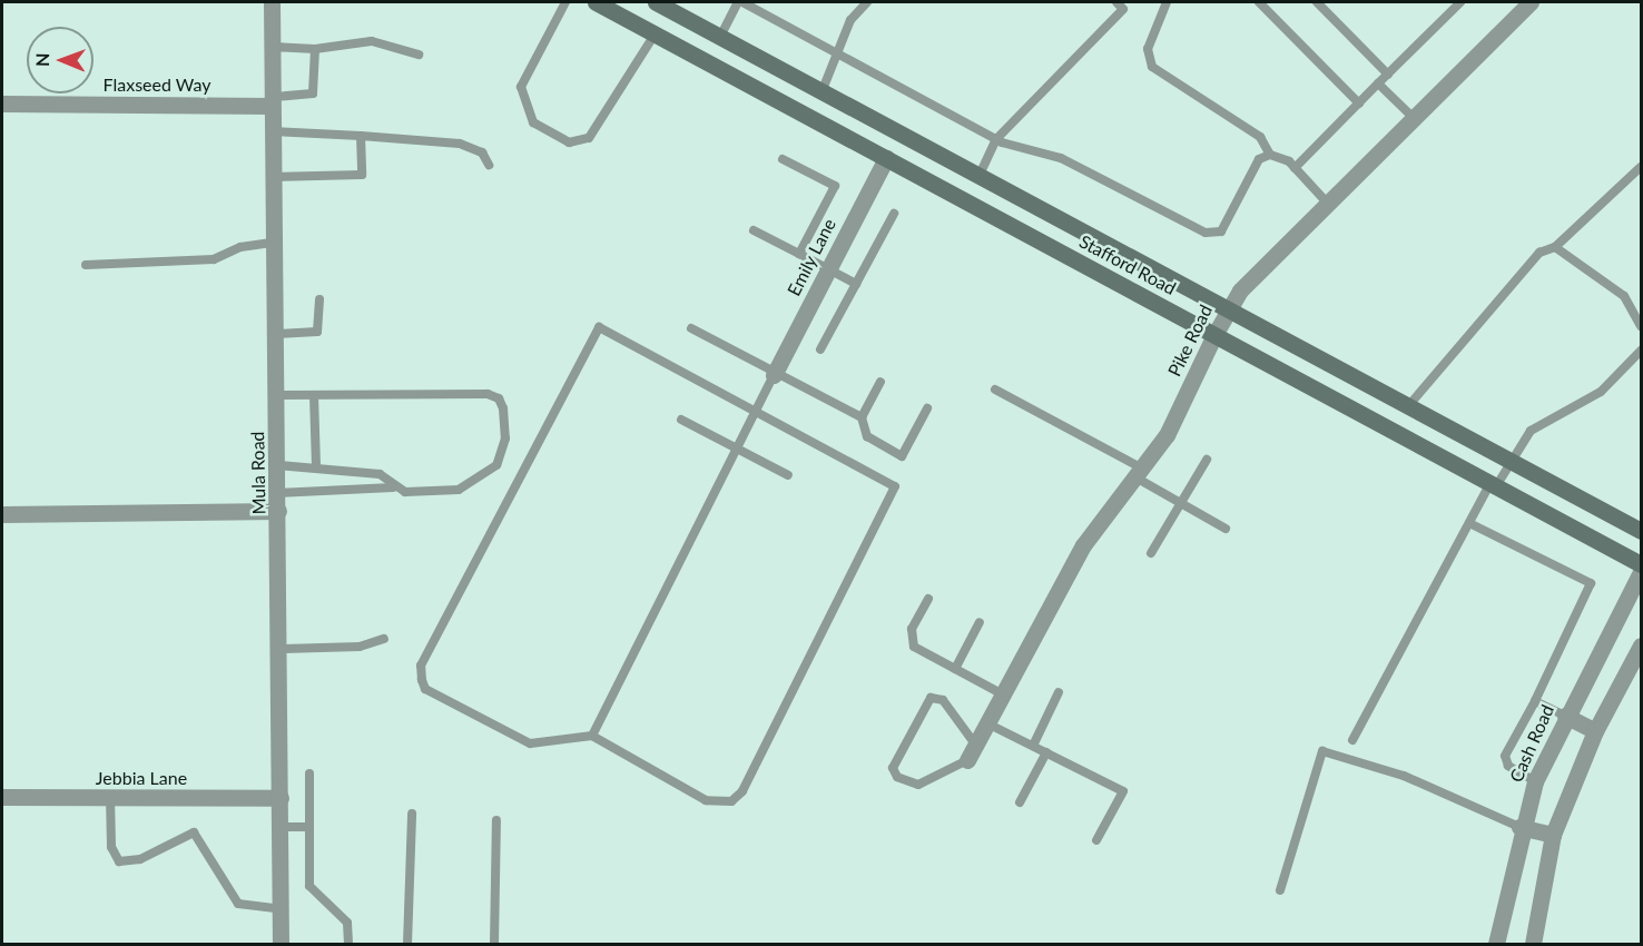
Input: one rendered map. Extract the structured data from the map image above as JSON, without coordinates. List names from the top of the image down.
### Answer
{
  "streets": {
    "main road": ["Stafford Road"],
    "street": [
      "Flaxseed Way",
      "Emily Lane",
      "Pike Road",
      "Mula Road",
      "Cash Road",
      "Jebbia Lane"
    ]
  },
  "crossings": [
    ["Flaxseed Way", "Mula Road"],
    ["Emily Lane", "Stafford Road"],
    ["Stafford Road", "Pike Road"],
    ["Mula Road", "Jebbia Lane"]
  ],
  "north": "left"
}
